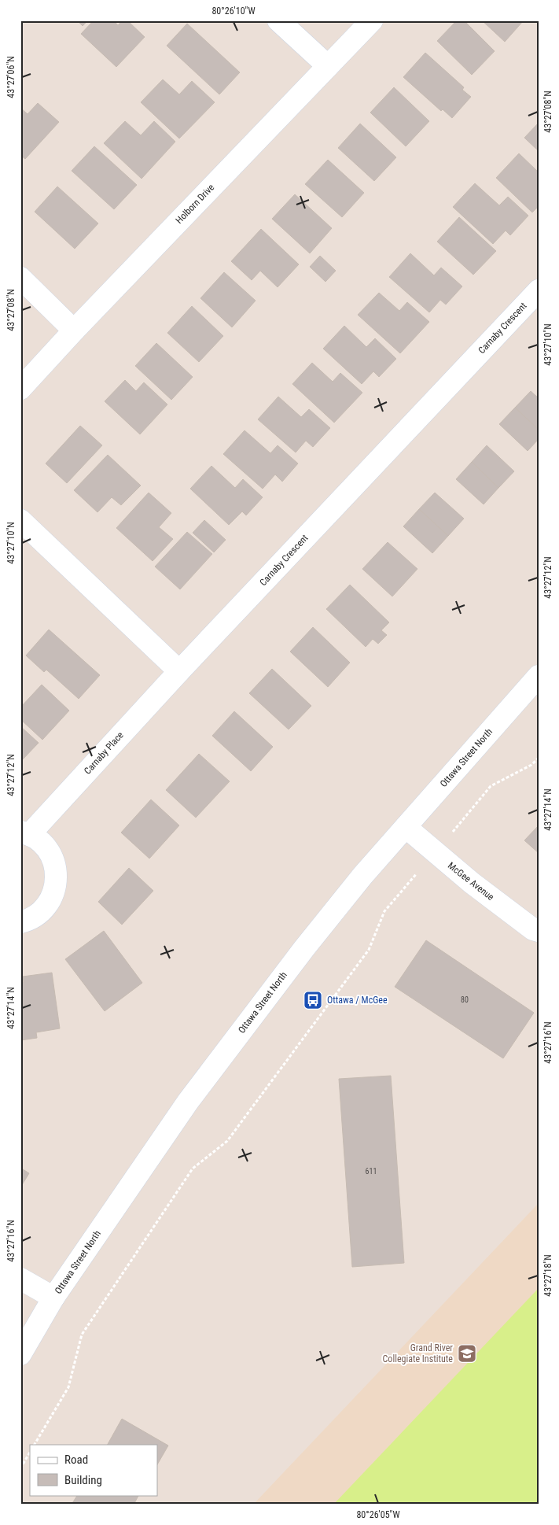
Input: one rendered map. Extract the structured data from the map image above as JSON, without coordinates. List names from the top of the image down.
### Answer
{
  "streets": {
    "street": [
      "Holborn Drive",
      "Carnaby Crescent",
      "Carnaby Place",
      "Ottawa Street North",
      "McGee Avenue"
    ]
  },
  "crossings": [
    ["Carnaby Crescent", "Carnaby Place"],
    ["Ottawa Street North", "McGee Avenue"]
  ],
  "places": {
    "bus stop": ["Ottawa / McGee"],
    "school or university": ["Grand River Collegiate Institute"]
  },
  "house_numbers": ["80", "611"],
  "legend": ["Road", "Building"],
  "coordinates": [
    "80°26'10\"W",
    "43°27'06\"N",
    "43°27'08\"N",
    "43°27'10\"N",
    "43°27'12\"N",
    "43°27'14\"N",
    "43°27'16\"N",
    "43°27'18\"N",
    "80°26'05\"W"
  ]
}
